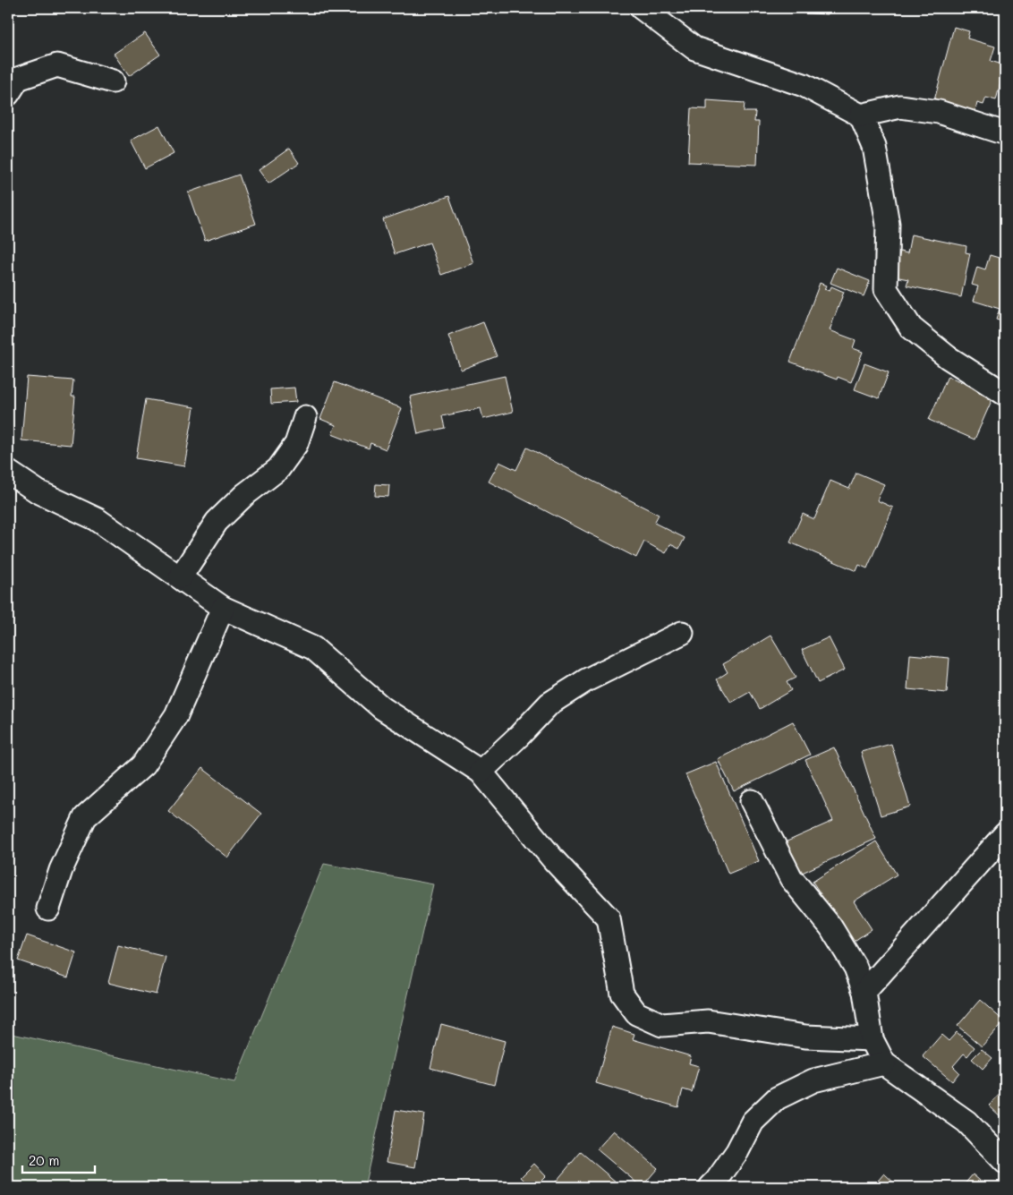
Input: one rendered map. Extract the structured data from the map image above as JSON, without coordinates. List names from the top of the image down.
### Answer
{
  "scale_bar": "20 m"
}
